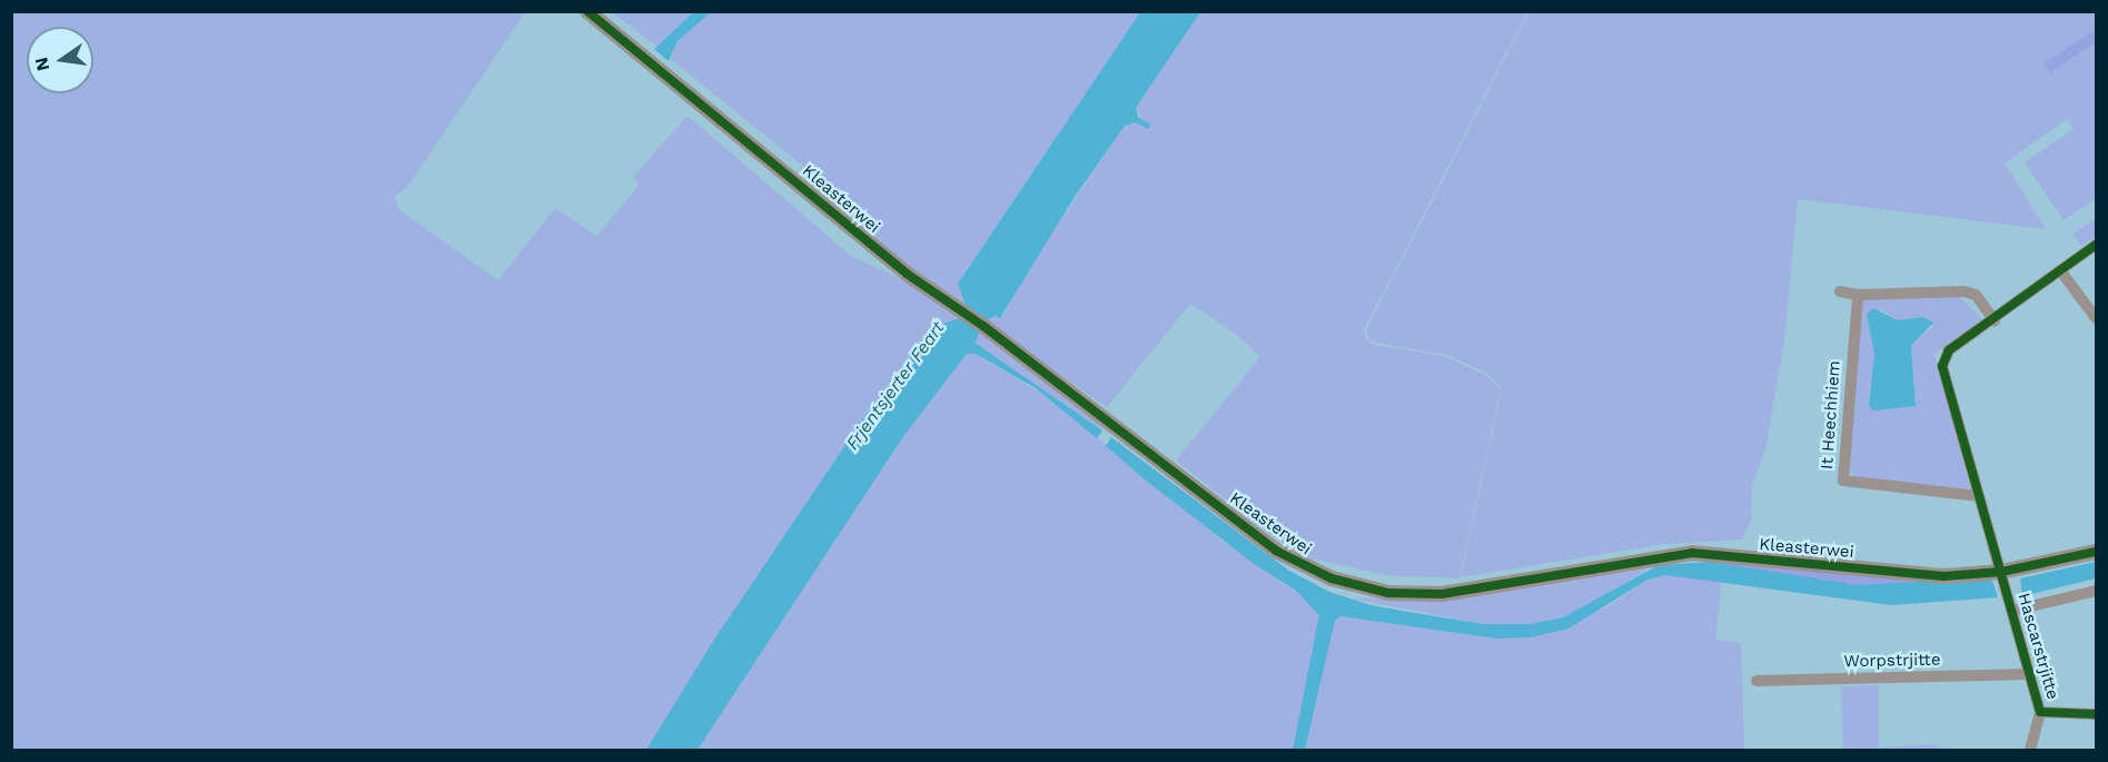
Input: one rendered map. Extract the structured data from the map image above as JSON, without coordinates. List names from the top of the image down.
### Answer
{
  "streets": {
    "street": [
      "Kleasterwei",
      "It Heechhiem",
      "Hascarstrjitte",
      "Worpstrjitte"
    ]
  },
  "crossings": [
    ["Kleasterwei", "Hascarstrjitte"],
    ["It Heechhiem", "Hascarstrjitte"],
    ["Hascarstrjitte", "Worpstrjitte"]
  ],
  "water": ["Frjentsjerter Feart"],
  "north": "left"
}
